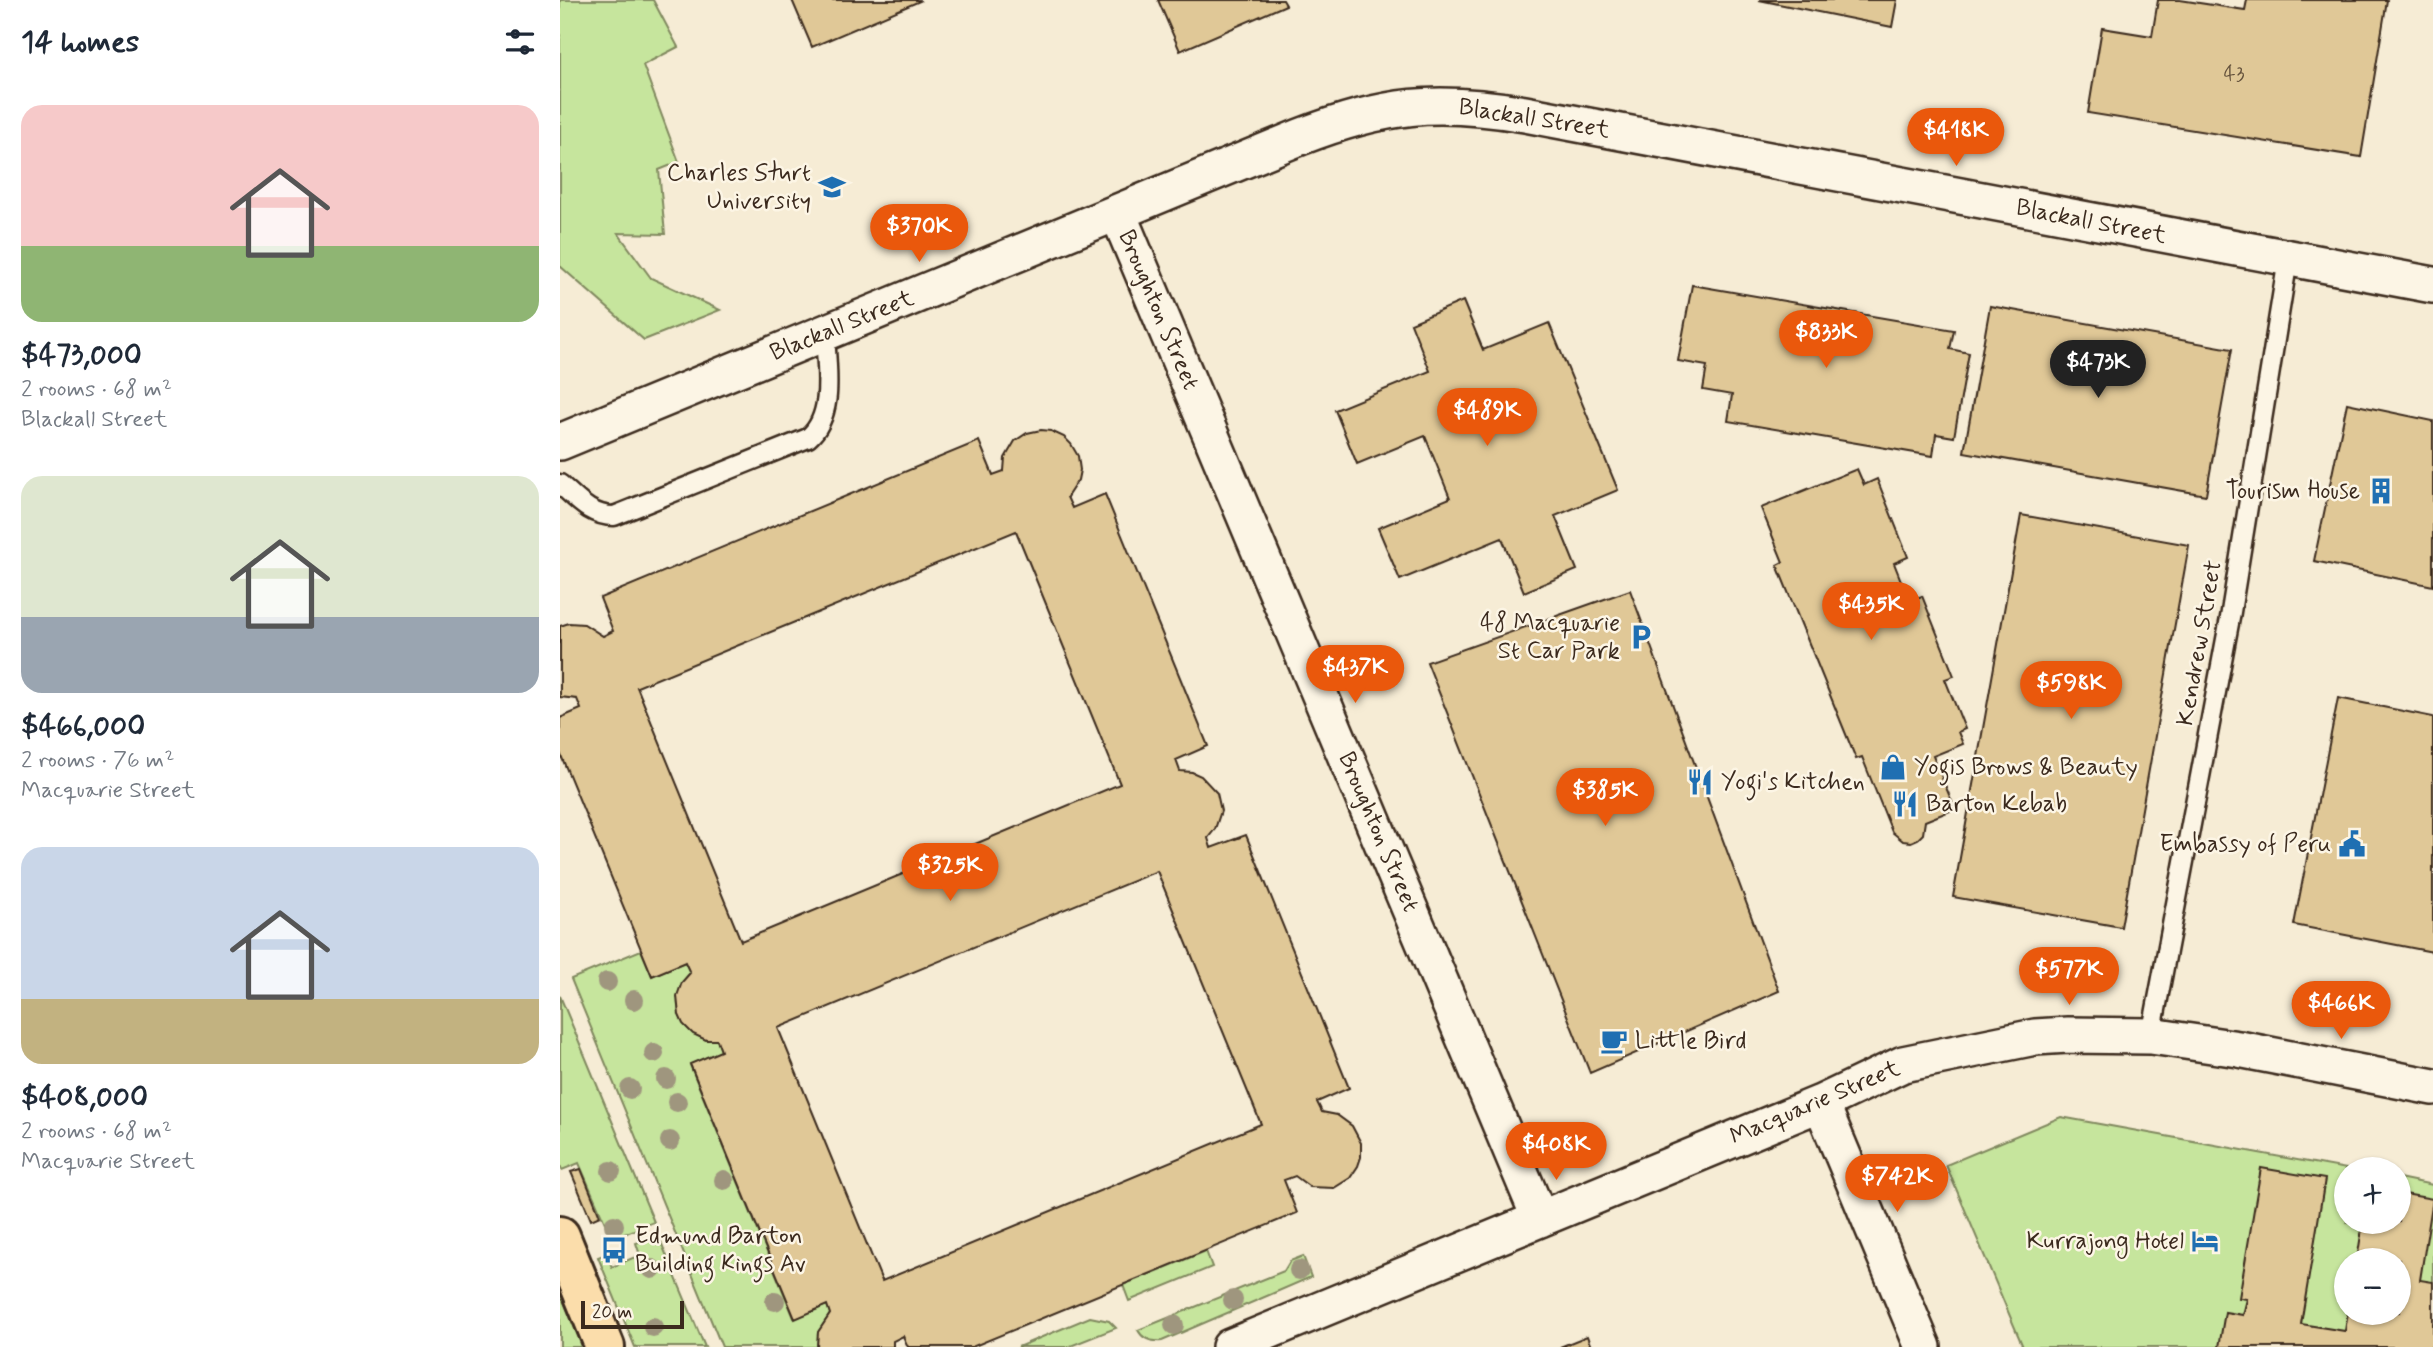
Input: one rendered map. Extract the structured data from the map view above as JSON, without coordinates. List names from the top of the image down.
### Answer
{
  "streets": {
    "street": ["Blackall Street", "Broughton Street", "Macquarie Street"],
    "lane": ["Kendrew Street"]
  },
  "crossings": [
    ["Blackall Street", "Broughton Street"],
    ["Blackall Street", "Kendrew Street"],
    ["Broughton Street", "Macquarie Street"],
    ["Kendrew Street", "Macquarie Street"]
  ],
  "places": {
    "school or university": ["Charles Sturt University"],
    "building": ["Tourism House"],
    "parking": ["48 Macquarie St Car Park"],
    "shop": ["Yogis Brows & Beauty"],
    "restaurant": ["Yogi's Kitchen", "Barton Kebab"],
    "public building": ["Embassy of Peru"],
    "cafe": ["Little Bird"],
    "hotel": ["Kurrajong Hotel"],
    "bus stop": ["Edmund Barton Building Kings Av"]
  },
  "house_numbers": ["43"],
  "scale_bar": "20 m",
  "page": {
    "heading": "14 homes",
    "list": [
      {
        "name": "$473,000",
        "note": "2 rooms · 68 m² · Blackall Street"
      },
      {
        "name": "$466,000",
        "note": "2 rooms · 76 m² · Macquarie Street"
      },
      {
        "name": "$408,000",
        "note": "2 rooms · 68 m² · Macquarie Street"
      }
    ],
    "price": [
      "$418K",
      "$370K",
      "$833K",
      "$473K",
      "$489K",
      "$435K",
      "$437K",
      "$598K",
      "$385K",
      "$325K",
      "$577K",
      "$466K",
      "$408K",
      "$742K"
    ],
    "map_buttons": ["+", "−"],
    "scale": "20 m"
  }
}
